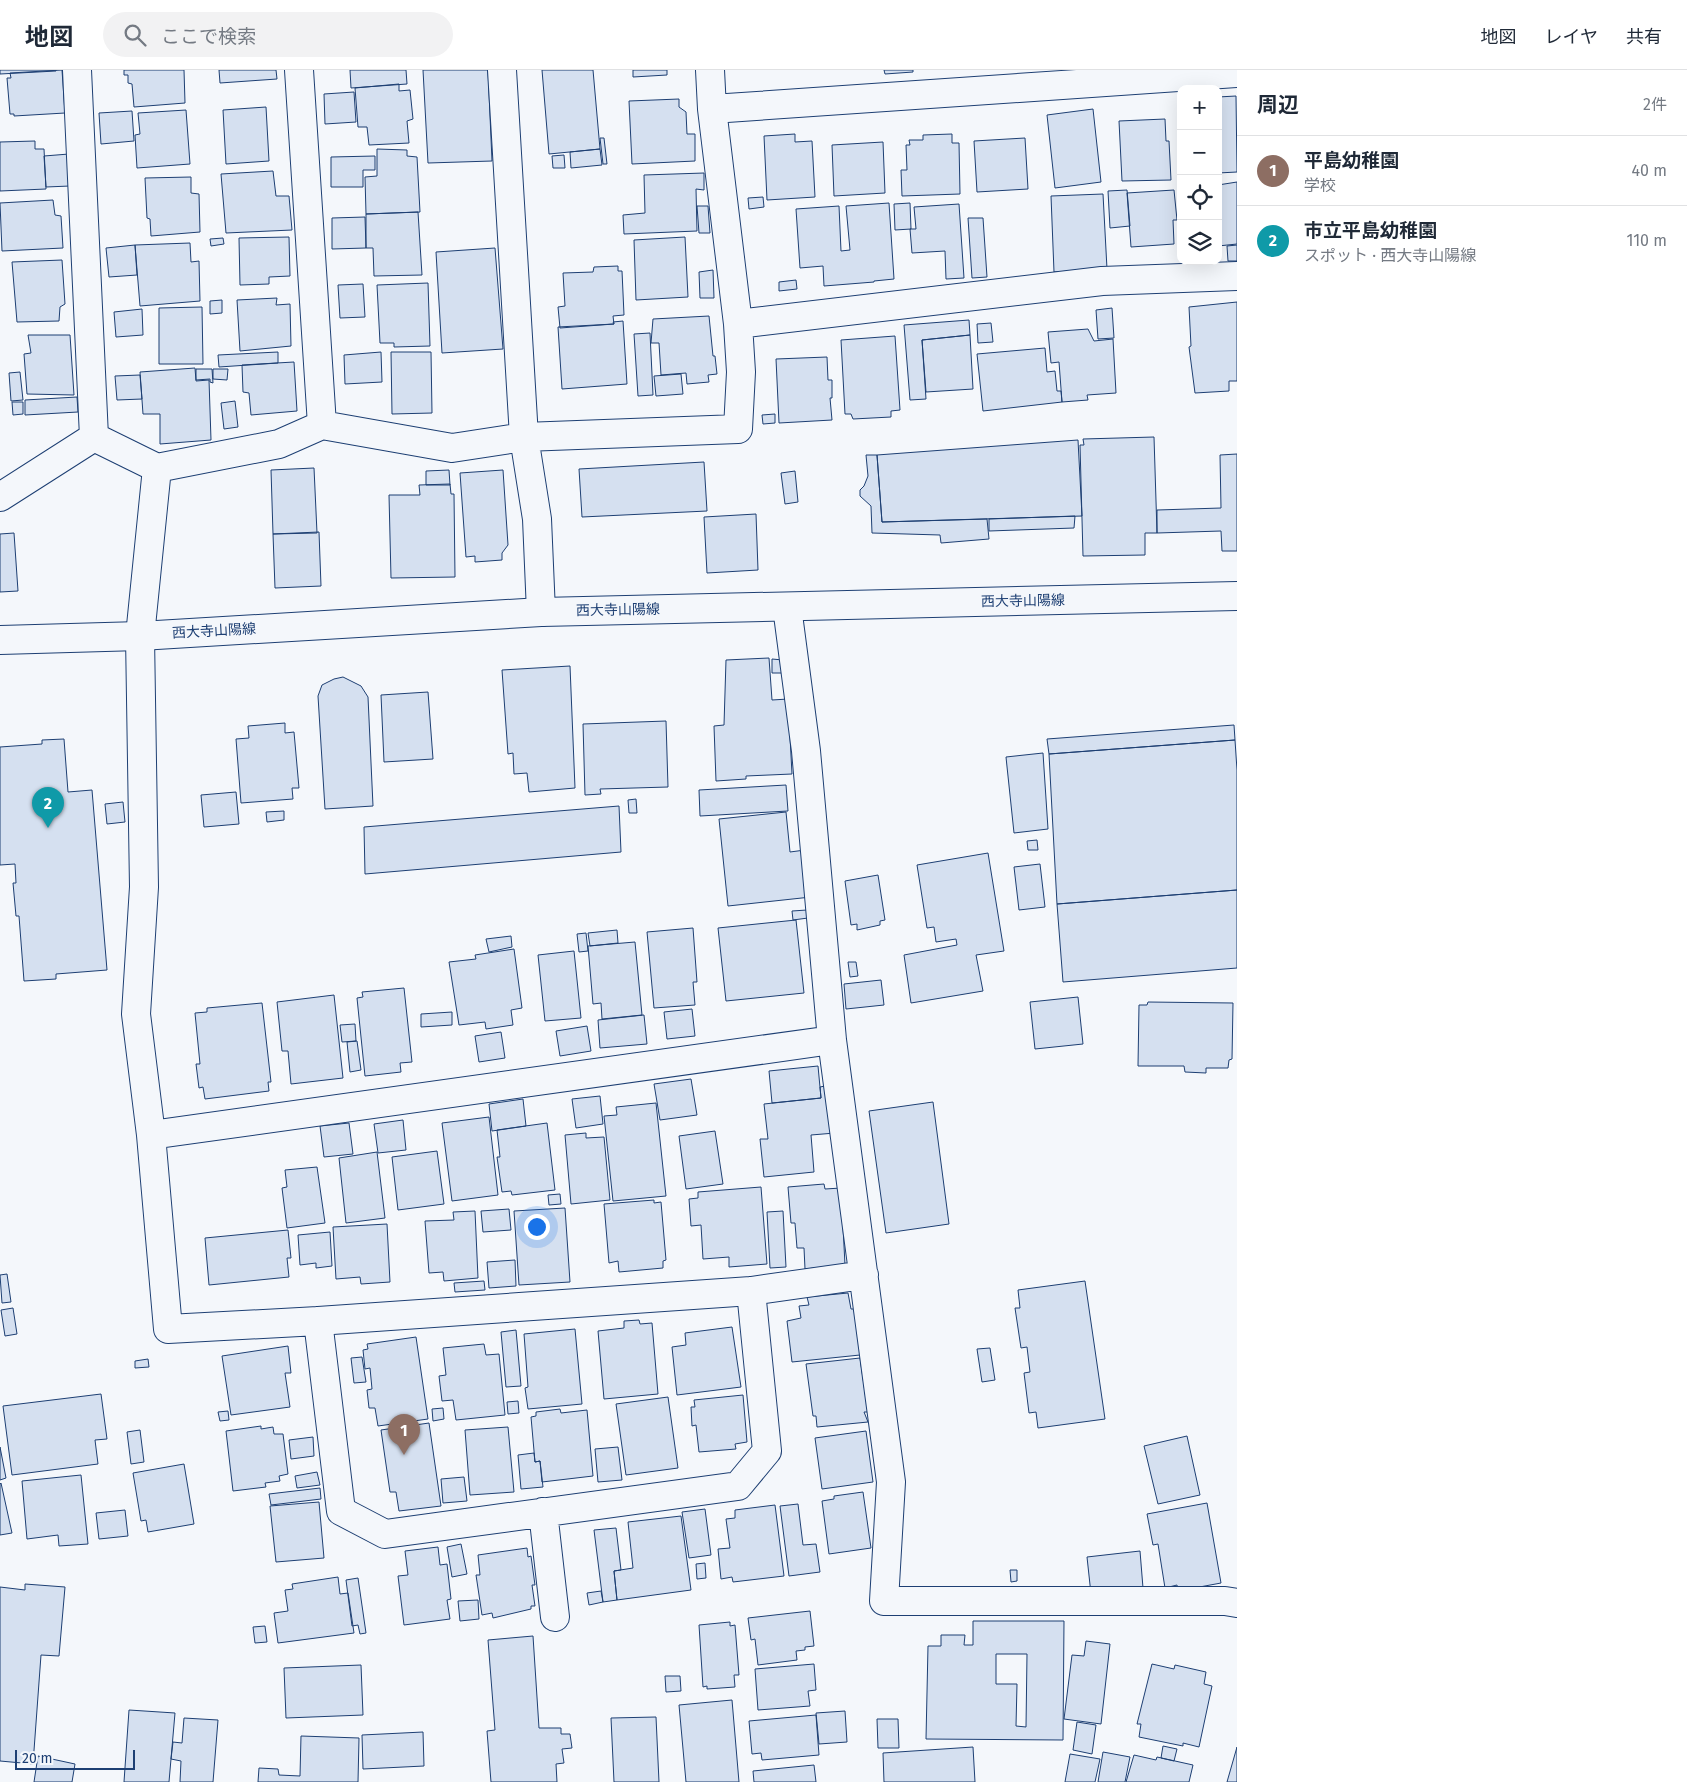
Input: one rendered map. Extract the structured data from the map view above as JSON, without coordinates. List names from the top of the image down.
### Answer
{
  "streets": {
    "street": ["西大寺山陽線"]
  },
  "scale_bar": "20 m",
  "page": {
    "header": "地図",
    "search": "ここで検索",
    "nav": ["地図", "レイヤ", "共有"],
    "heading": ["周辺", "2件"],
    "map_buttons": ["+", "−"],
    "list": [
      {
        "mark": "1",
        "name": "平島幼稚園",
        "note": "学校",
        "value": "40 m"
      },
      {
        "mark": "2",
        "name": "市立平島幼稚園",
        "note": "スポット · 西大寺山陽線",
        "value": "110 m"
      }
    ],
    "pins": ["2", "1"],
    "scale": "20 m"
  }
}
